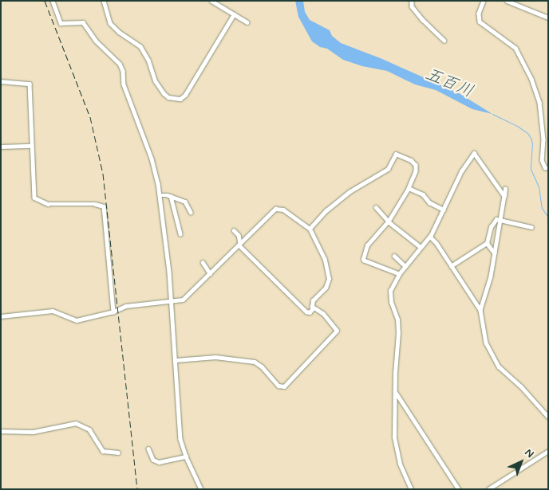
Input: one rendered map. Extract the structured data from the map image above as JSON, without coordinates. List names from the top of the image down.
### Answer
{
  "water": ["五百川"],
  "north": "top right"
}
